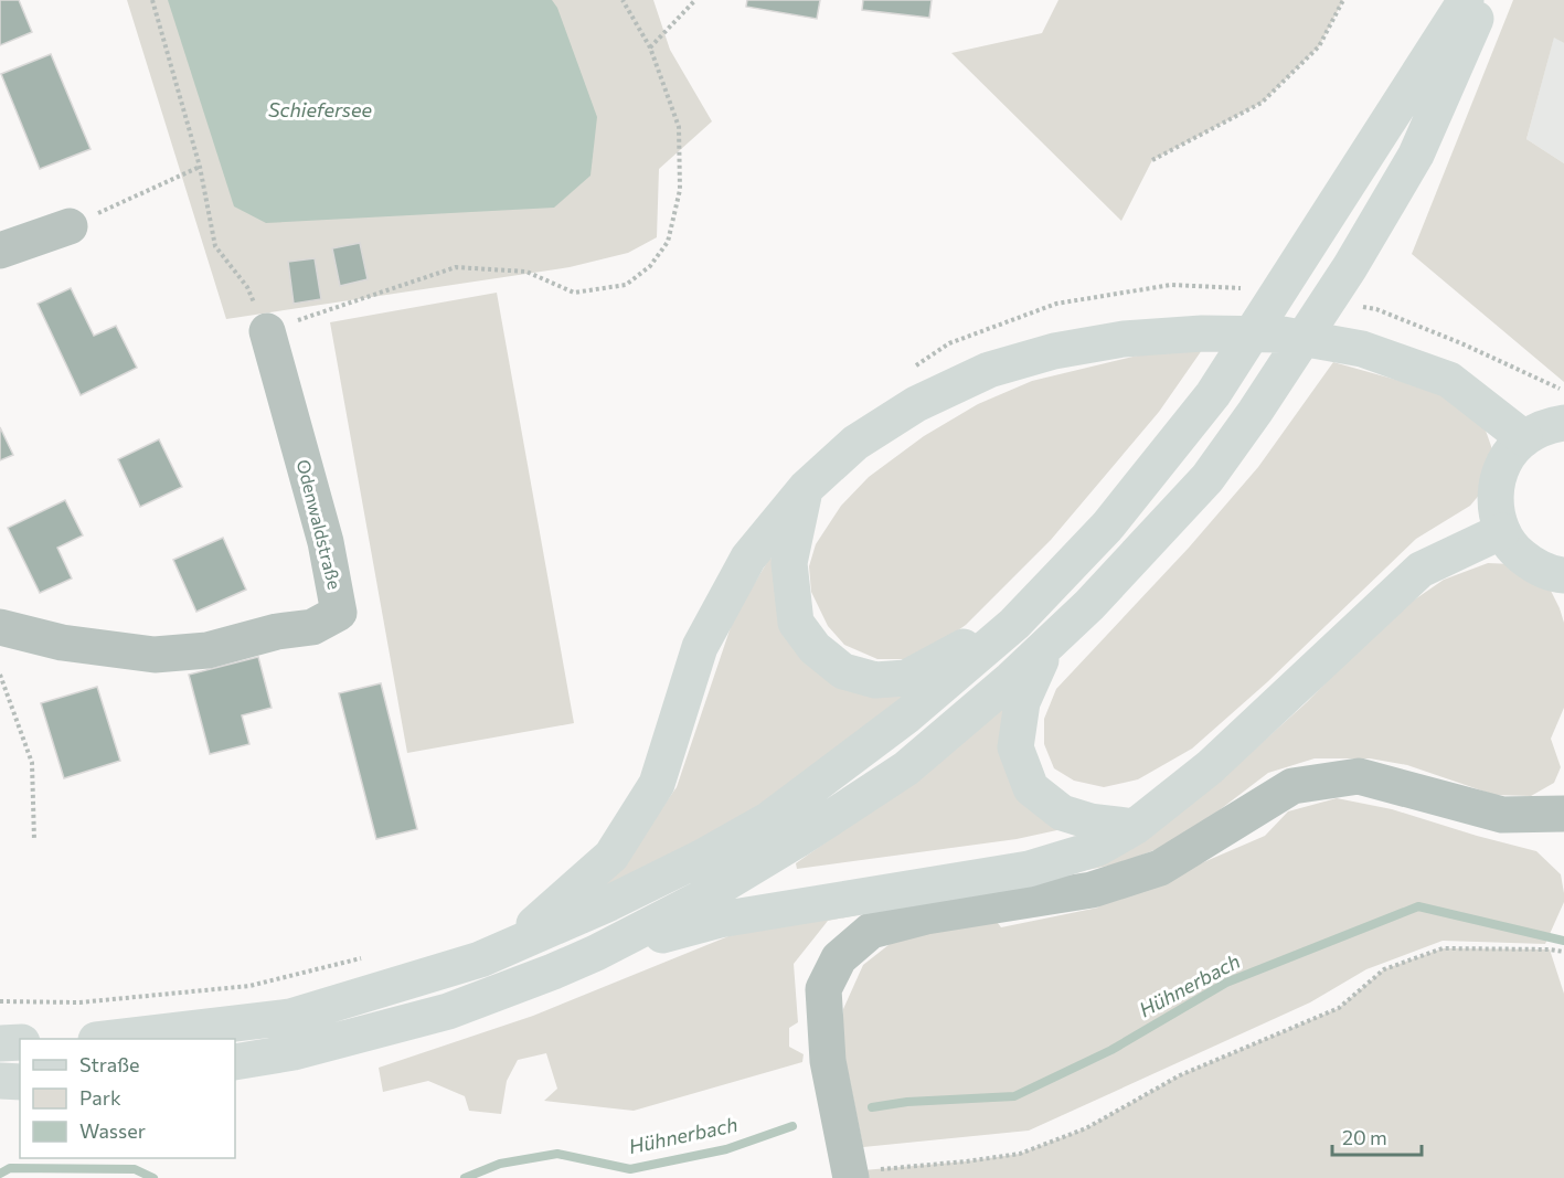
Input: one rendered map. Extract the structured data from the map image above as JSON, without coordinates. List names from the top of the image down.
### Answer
{
  "streets": {
    "street": ["Odenwaldstraße"]
  },
  "water": ["Schiefersee", "Hühnerbach"],
  "legend": ["Straße", "Park", "Wasser"],
  "scale_bar": "20 m"
}
